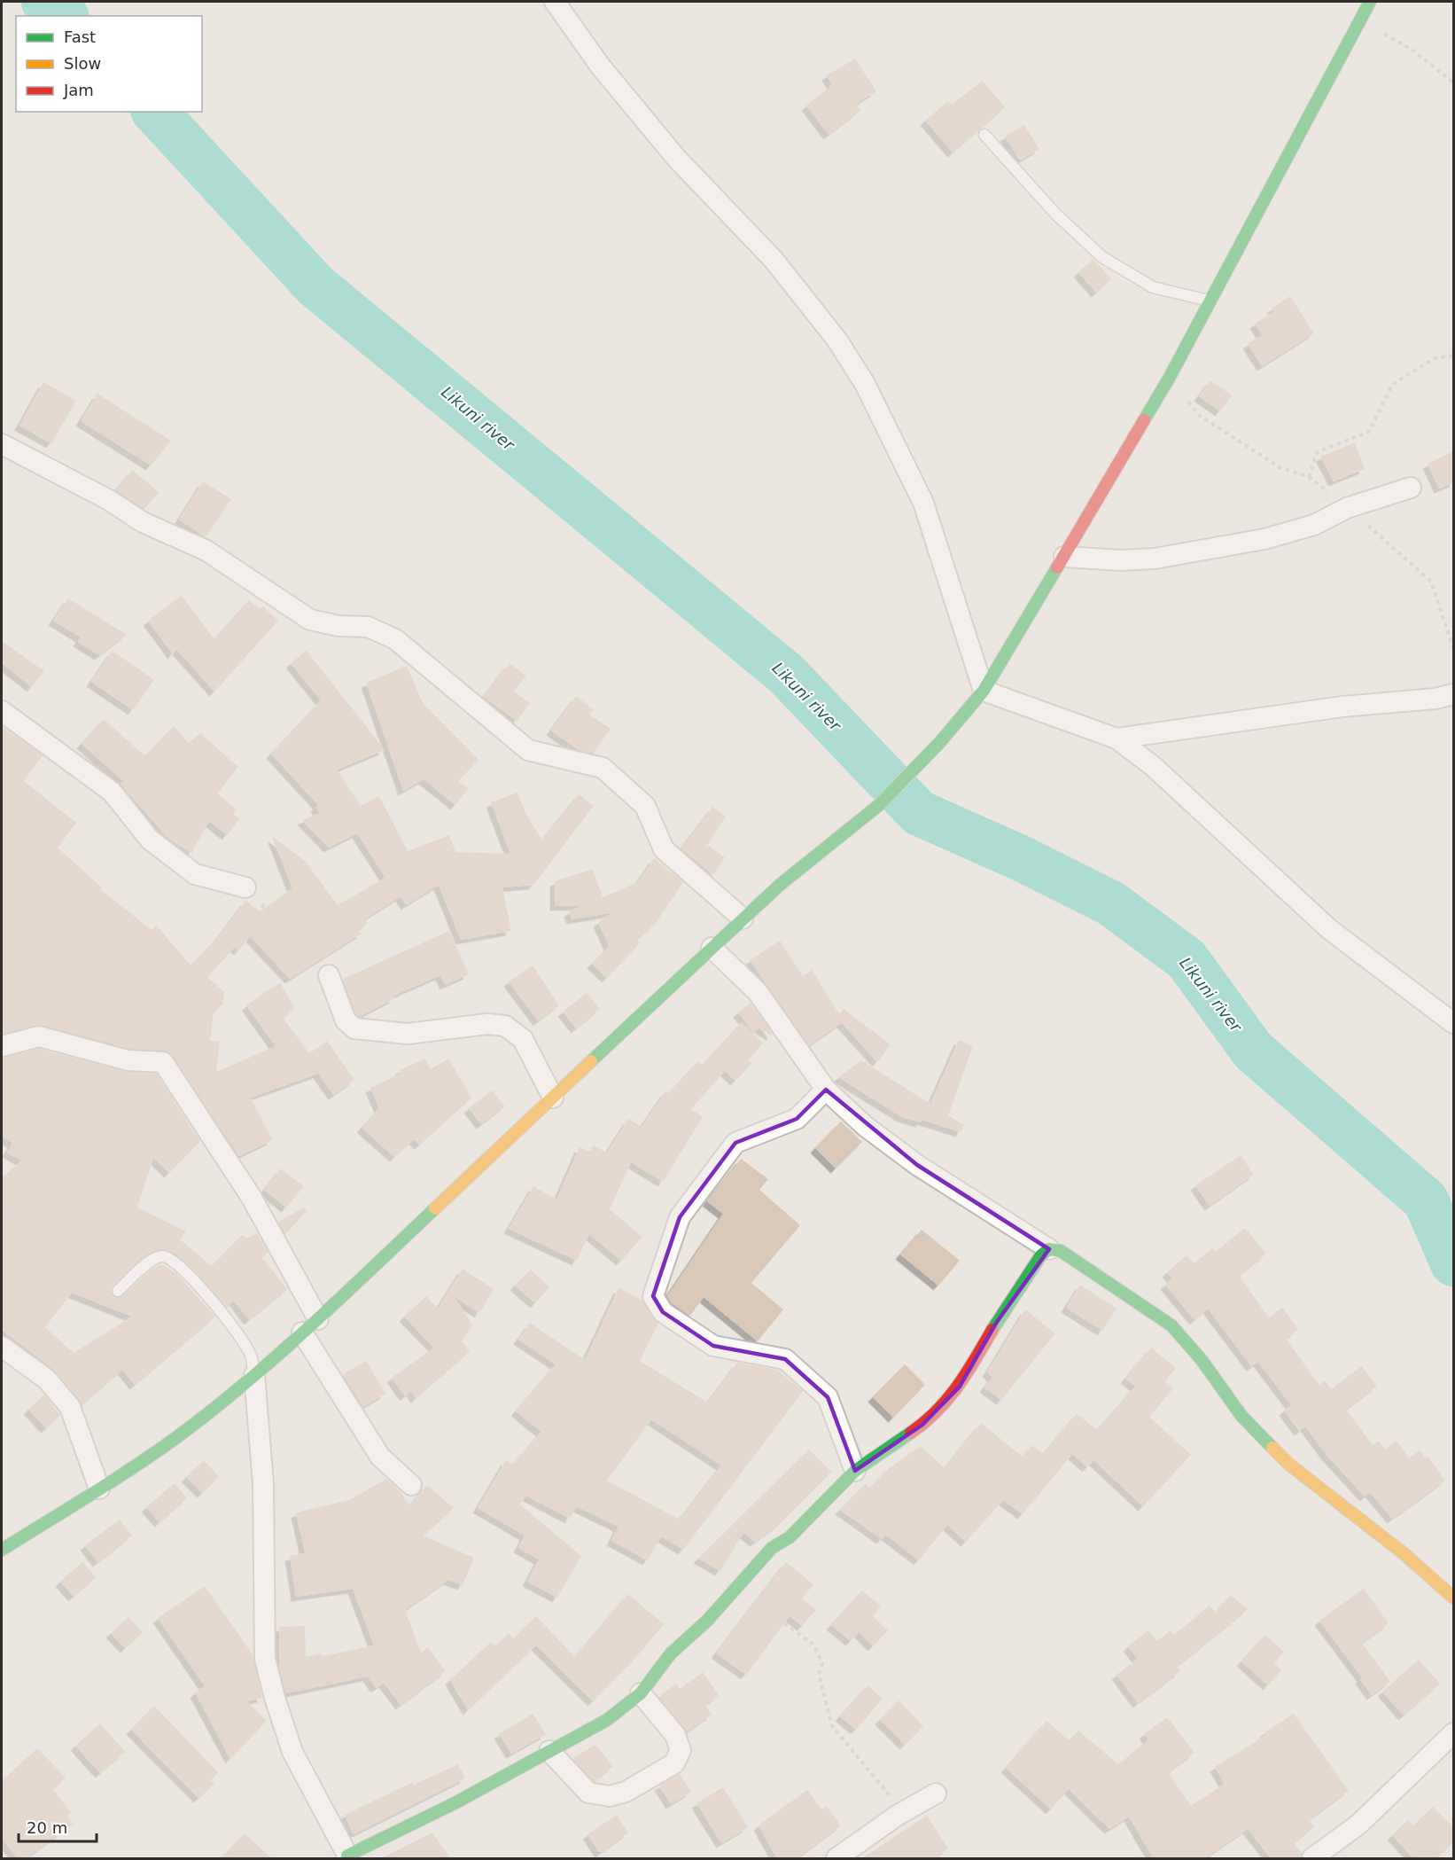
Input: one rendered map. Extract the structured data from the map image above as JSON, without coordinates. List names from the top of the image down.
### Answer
{
  "water": ["Likuni river"],
  "legend": ["Fast", "Slow", "Jam"],
  "scale_bar": "20 m"
}
